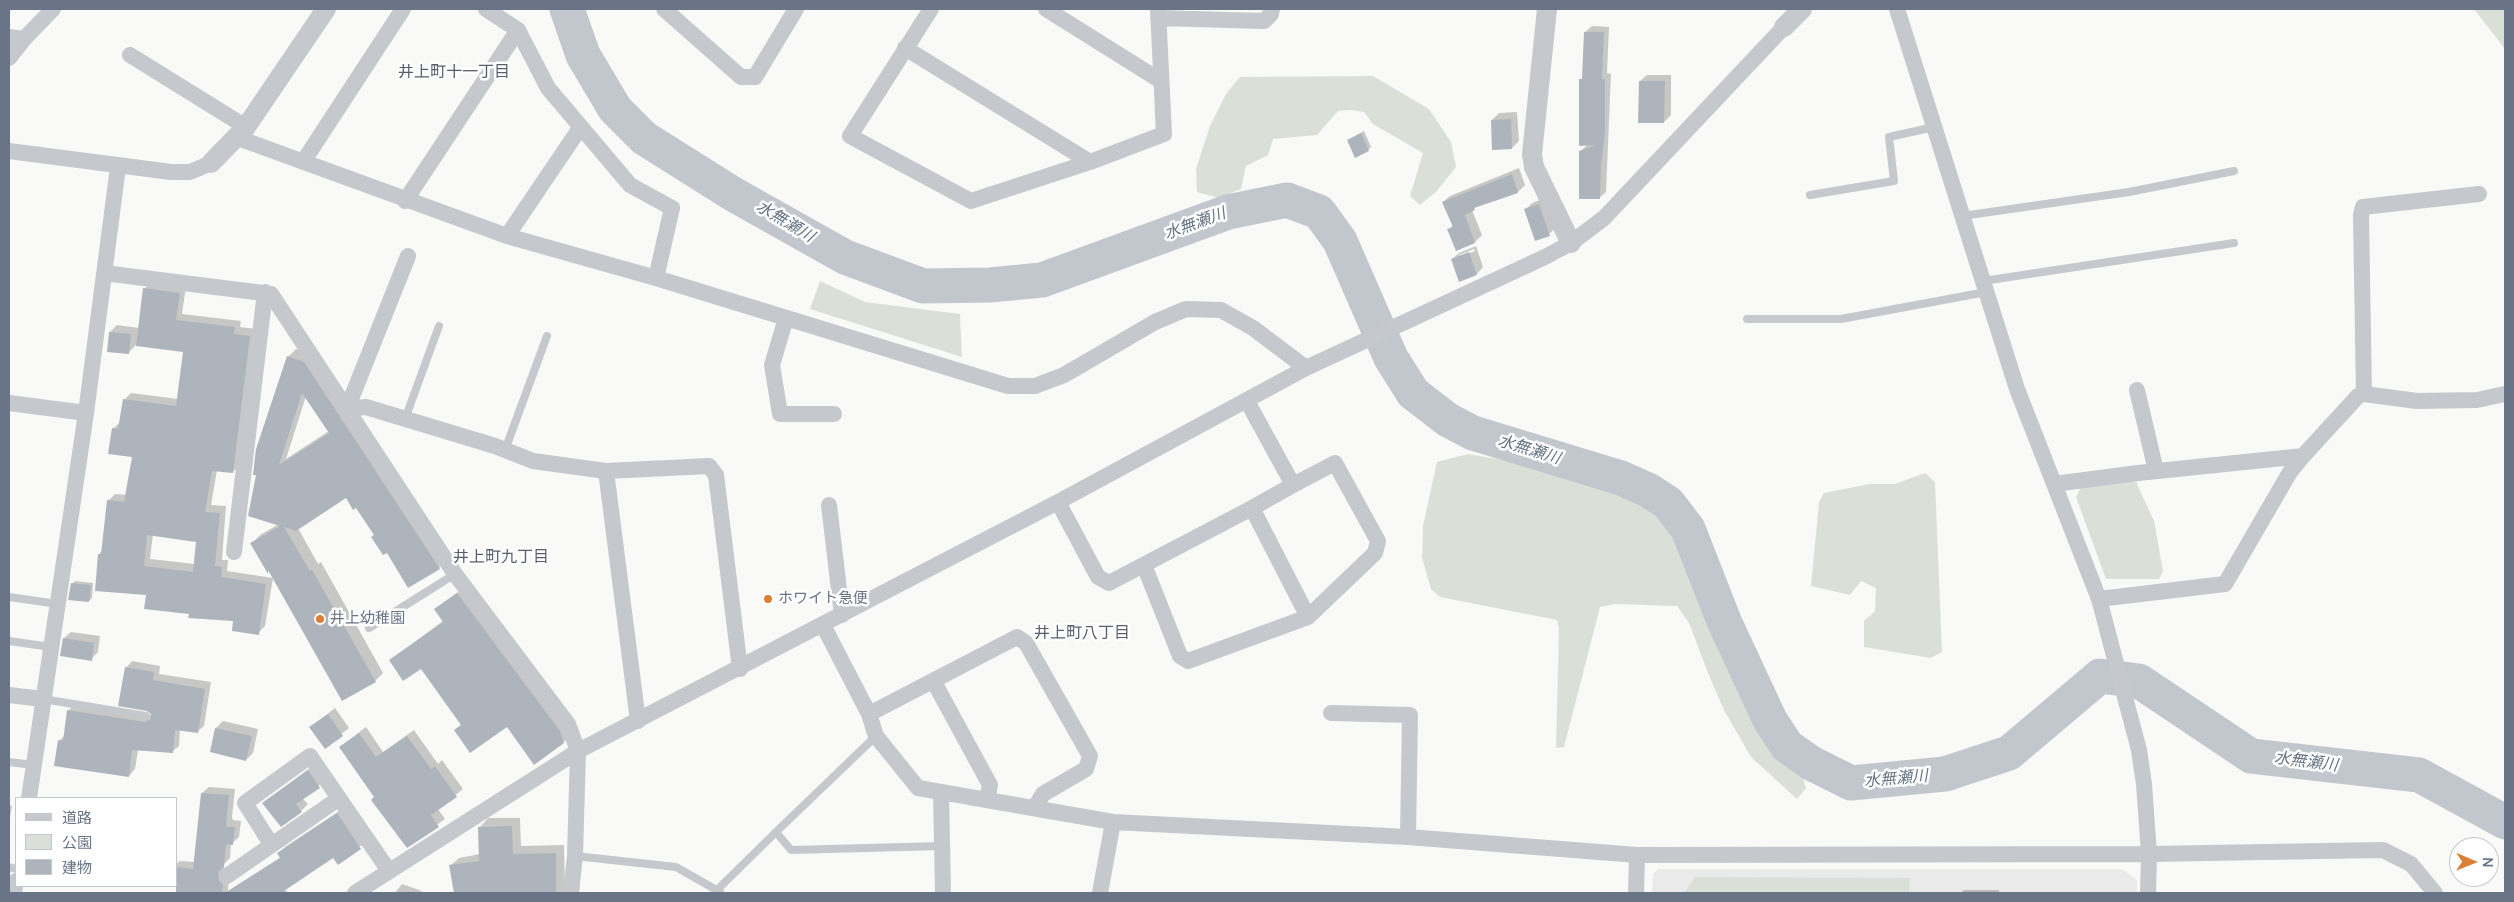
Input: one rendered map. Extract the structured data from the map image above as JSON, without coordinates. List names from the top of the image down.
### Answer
{
  "districts": ["井上町十一丁目", "井上町九丁目", "井上町八丁目"],
  "water": ["水無瀬川"],
  "places": ["ホワイト急便", "井上幼稚園"],
  "legend": ["道路", "公園", "建物"],
  "north": "right"
}
